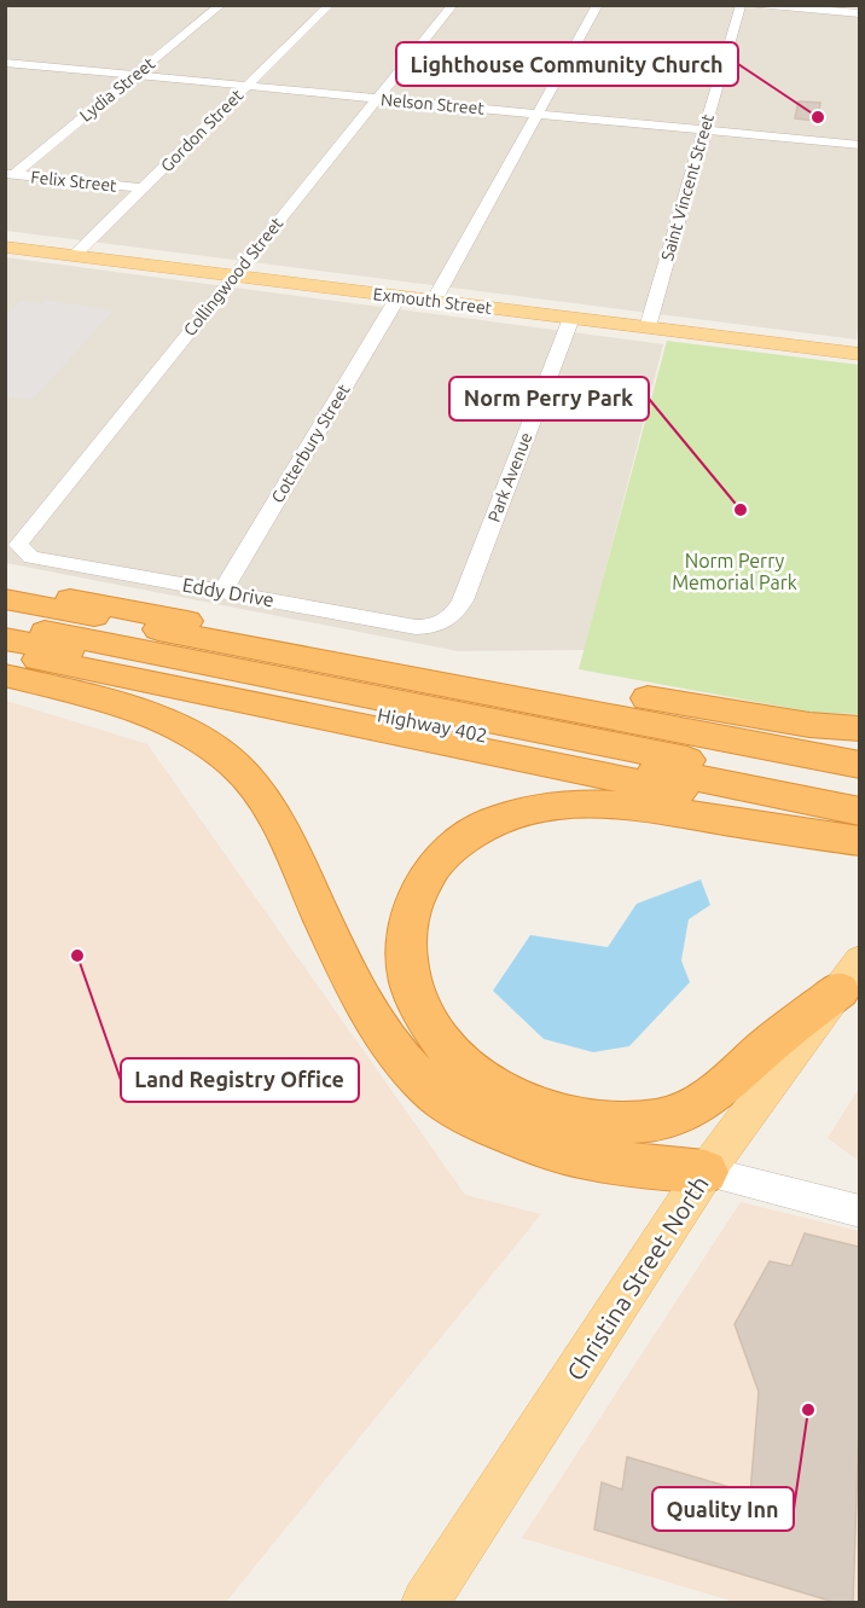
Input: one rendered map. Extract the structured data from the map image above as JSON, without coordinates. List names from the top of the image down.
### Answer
{
  "streets": {
    "highway": ["Highway 402"],
    "main road": ["Exmouth Street", "Christina Street North"],
    "street": [
      "Lydia Street",
      "Nelson Street",
      "Gordon Street",
      "Felix Street",
      "Saint Vincent Street",
      "Collingwood Street",
      "Cotterbury Street",
      "Park Avenue",
      "Eddy Drive"
    ]
  },
  "crossings": [
    ["Lydia Street", "Nelson Street"],
    ["Lydia Street", "Felix Street"],
    ["Nelson Street", "Gordon Street"],
    ["Nelson Street", "Saint Vincent Street"],
    ["Nelson Street", "Collingwood Street"],
    ["Gordon Street", "Felix Street"],
    ["Gordon Street", "Exmouth Street"],
    ["Saint Vincent Street", "Exmouth Street"],
    ["Collingwood Street", "Exmouth Street"],
    ["Collingwood Street", "Eddy Drive"],
    ["Exmouth Street", "Cotterbury Street"],
    ["Exmouth Street", "Park Avenue"],
    ["Cotterbury Street", "Eddy Drive"],
    ["Park Avenue", "Eddy Drive"]
  ],
  "parks": ["Norm Perry Memorial Park"],
  "places": [
    "Lighthouse Community Church",
    "Norm Perry Park",
    "Land Registry Office",
    "Quality Inn"
  ]
}
